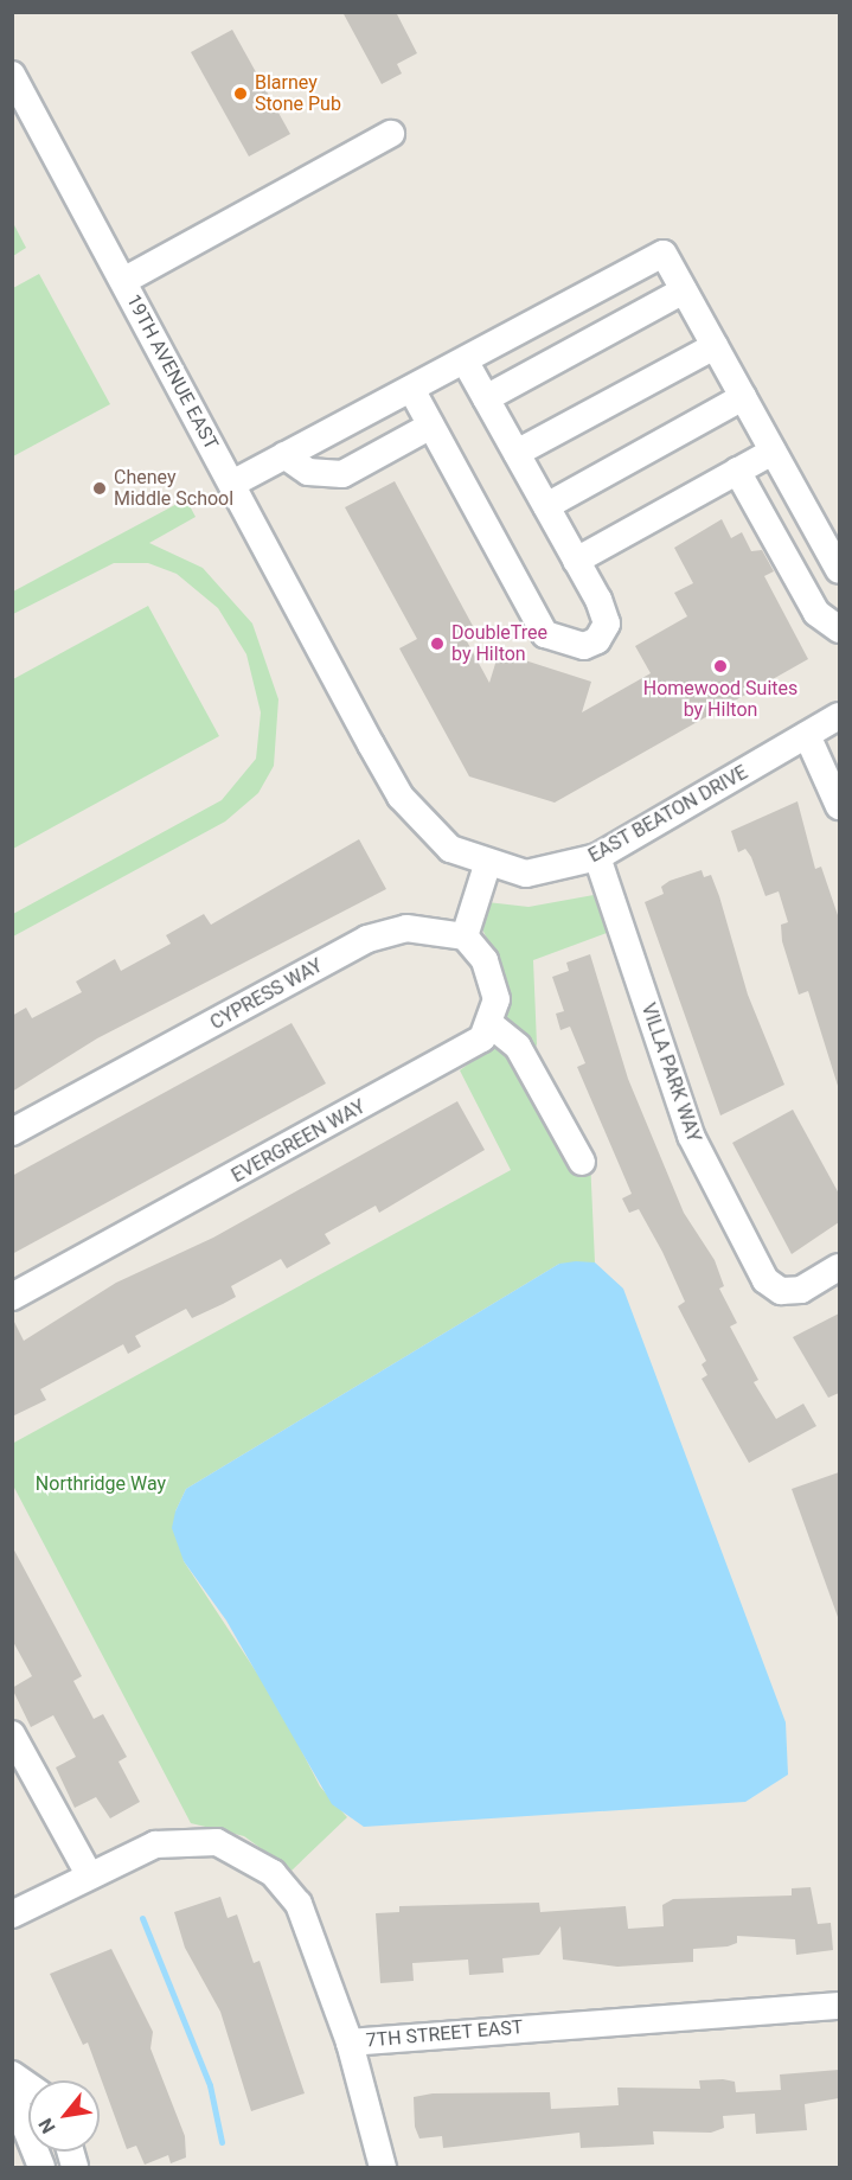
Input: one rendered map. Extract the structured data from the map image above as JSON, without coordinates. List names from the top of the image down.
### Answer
{
  "streets": {
    "street": [
      "19TH AVENUE EAST",
      "EAST BEATON DRIVE",
      "CYPRESS WAY",
      "VILLA PARK WAY",
      "EVERGREEN WAY",
      "7TH STREET EAST"
    ]
  },
  "crossings": [
    ["19TH AVENUE EAST", "EAST BEATON DRIVE"],
    ["EAST BEATON DRIVE", "VILLA PARK WAY"]
  ],
  "parks": ["Northridge Way"],
  "places": [
    "Blarney Stone Pub",
    "Cheney Middle School",
    "DoubleTree by Hilton",
    "Homewood Suites by Hilton"
  ],
  "north": "bottom left"
}
